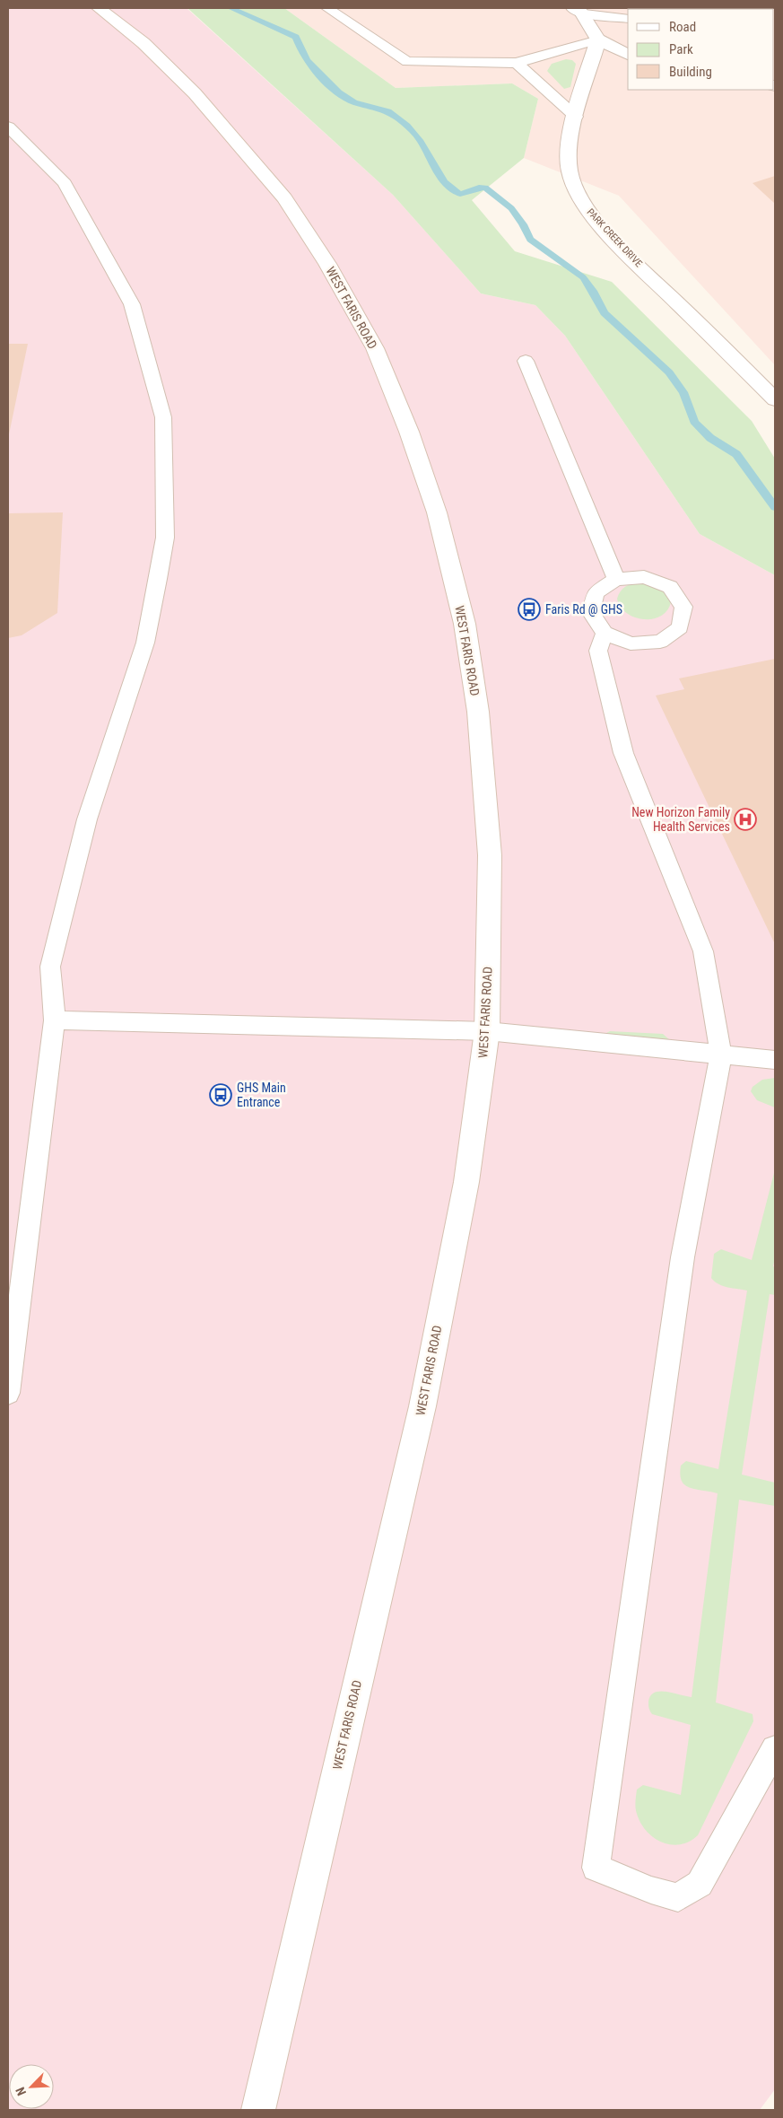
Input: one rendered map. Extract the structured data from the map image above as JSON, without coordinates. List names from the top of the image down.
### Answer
{
  "streets": {
    "main road": ["PARK CREEK DRIVE", "WEST FARIS ROAD"]
  },
  "places": {
    "bus stop": ["Faris Rd @ GHS", "GHS Main Entrance"],
    "hospital": ["New Horizon Family Health Services"]
  },
  "legend": ["Road", "Park", "Building"],
  "north": "bottom left"
}
